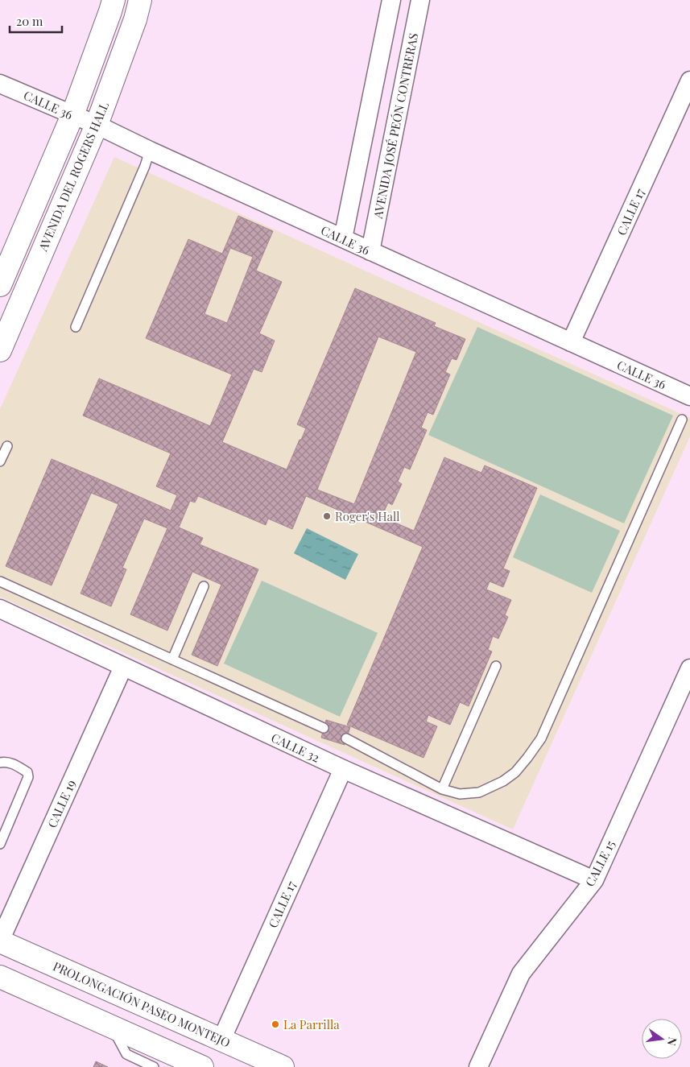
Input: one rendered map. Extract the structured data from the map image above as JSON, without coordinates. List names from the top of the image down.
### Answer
{
  "streets": {
    "street": [
      "CALLE 36",
      "AVENIDA JOSÉ PEÓN CONTRERAS",
      "AVENIDA DEL ROGERS HALL",
      "CALLE 17",
      "CALLE 32",
      "CALLE 19",
      "CALLE 15",
      "PROLONGACIÓN PASEO MONTEJO"
    ]
  },
  "crossings": [
    ["CALLE 36", "AVENIDA JOSÉ PEÓN CONTRERAS"],
    ["CALLE 36", "AVENIDA DEL ROGERS HALL"],
    ["CALLE 36", "CALLE 17"],
    ["CALLE 17", "CALLE 32"],
    ["CALLE 17", "PROLONGACIÓN PASEO MONTEJO"],
    ["CALLE 32", "CALLE 19"],
    ["CALLE 32", "CALLE 15"],
    ["CALLE 19", "PROLONGACIÓN PASEO MONTEJO"]
  ],
  "places": ["Roger's Hall", "La Parrilla"],
  "scale_bar": "20 m",
  "north": "right"
}
